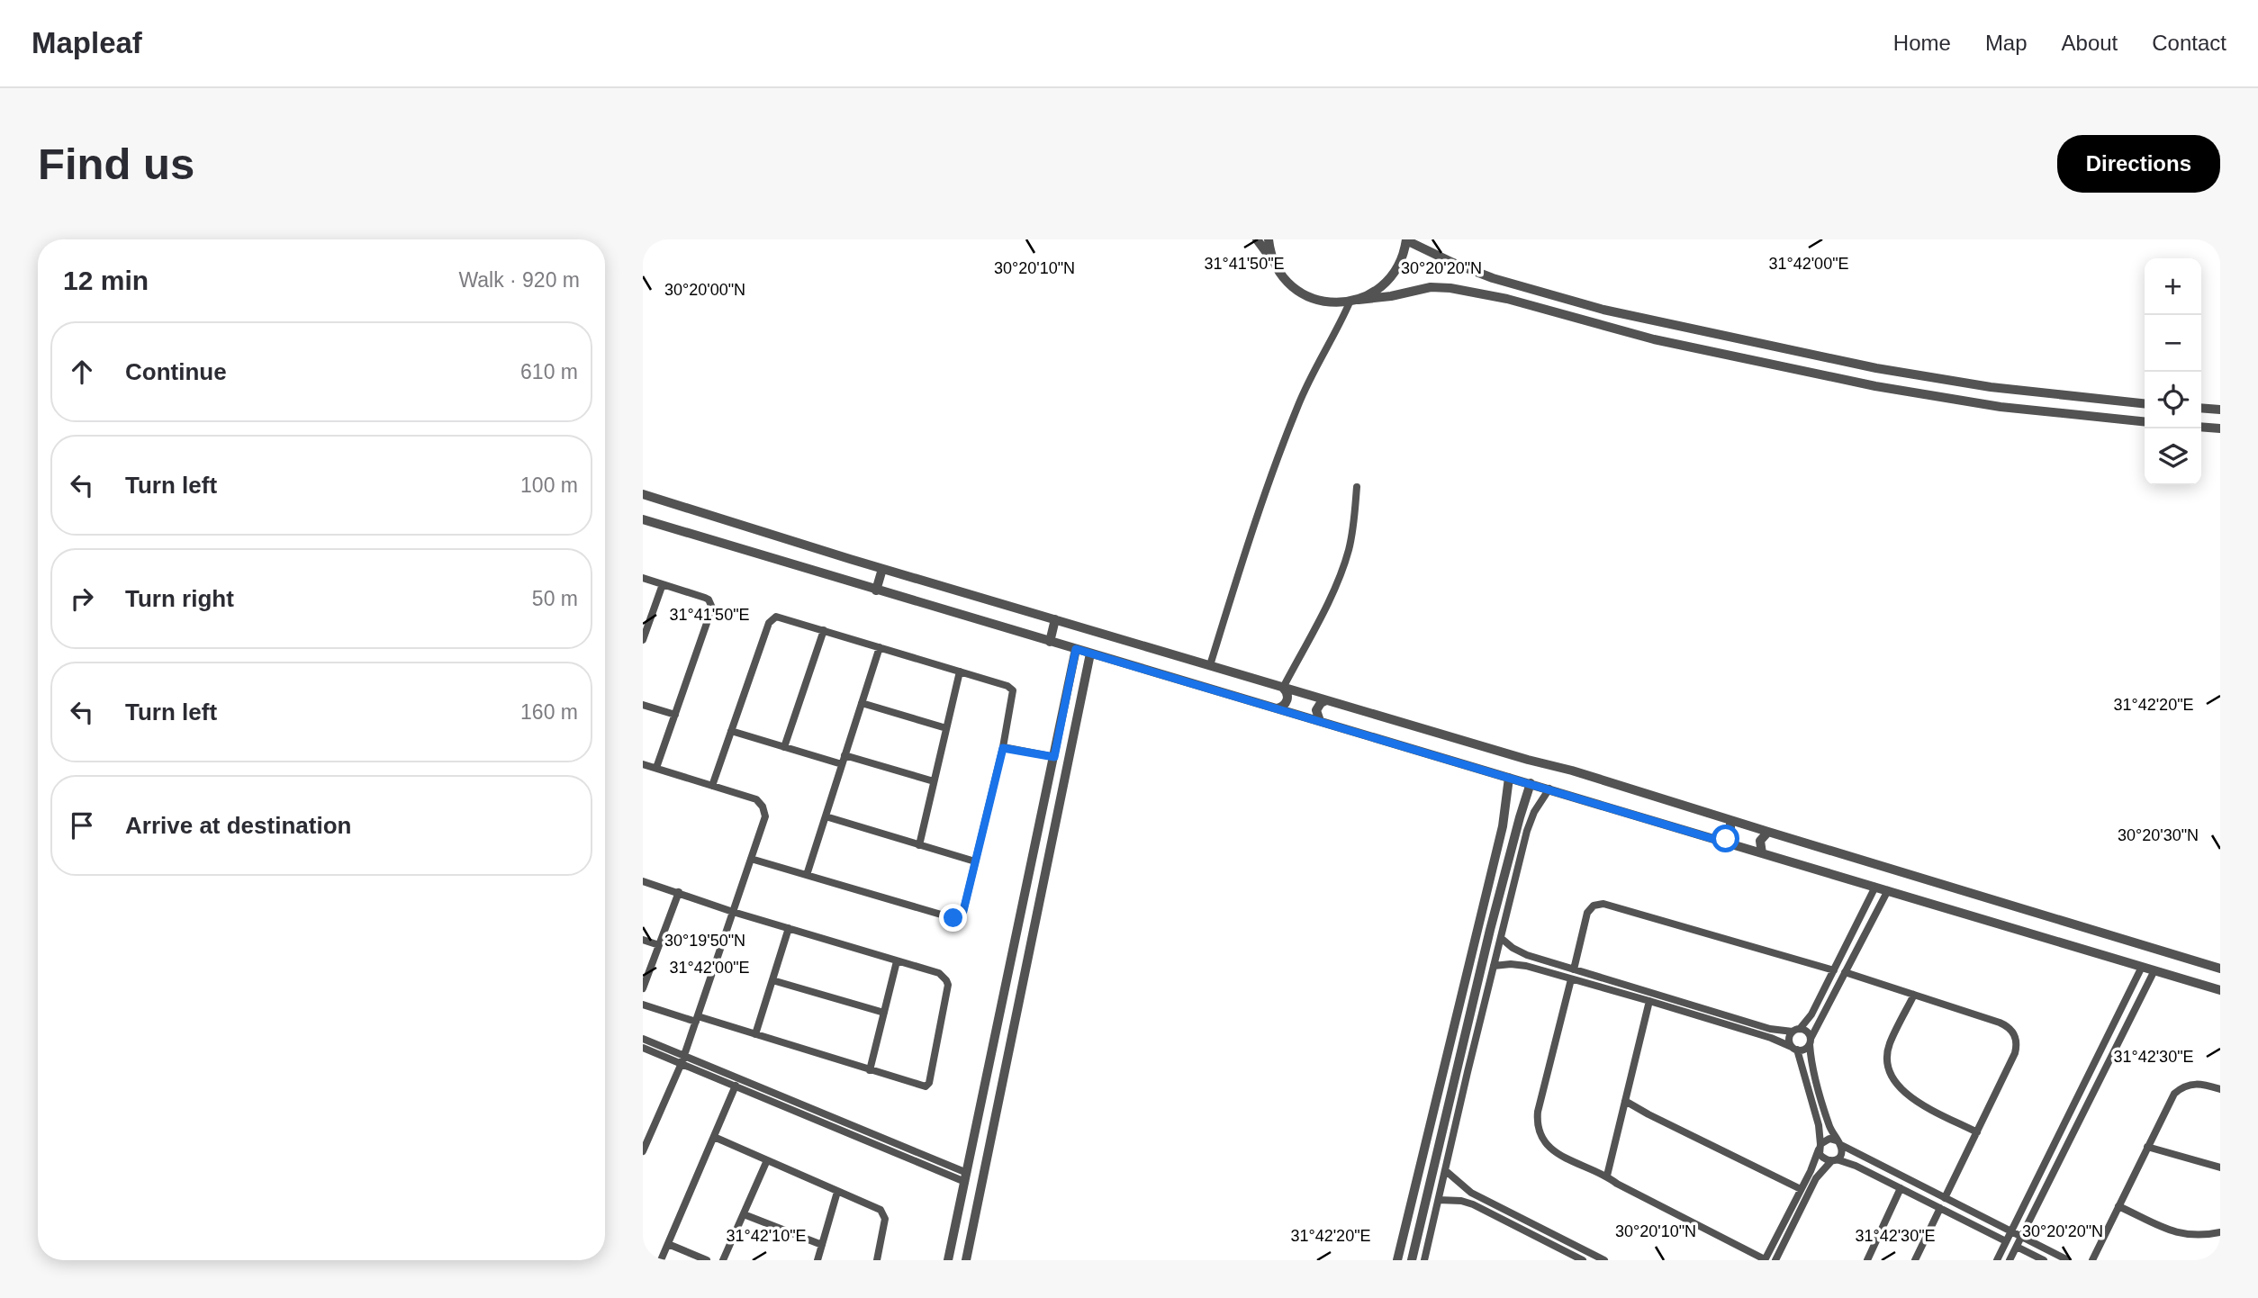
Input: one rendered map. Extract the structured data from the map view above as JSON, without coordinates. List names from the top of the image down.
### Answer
{
  "page": {
    "header": "Mapleaf",
    "nav": [
      "Home",
      "Map",
      "About",
      "Contact"
    ],
    "buttons": "Directions",
    "title": "Find us",
    "heading": ["12 min", "Walk · 920 m"],
    "map_buttons": ["+", "−"],
    "list": [
      ["Continue", "610 m"],
      ["Turn left", "100 m"],
      ["Turn right", "50 m"],
      ["Turn left", "160 m"],
      "Arrive at destination"
    ]
  },
  "coordinates": [
    "31°41'50\"E",
    "31°42'00\"E",
    "30°20'10\"N",
    "30°20'20\"N",
    "30°20'00\"N",
    "31°42'20\"E",
    "30°20'30\"N",
    "30°19'50\"N",
    "31°42'30\"E",
    "31°42'10\"E"
  ]
}
